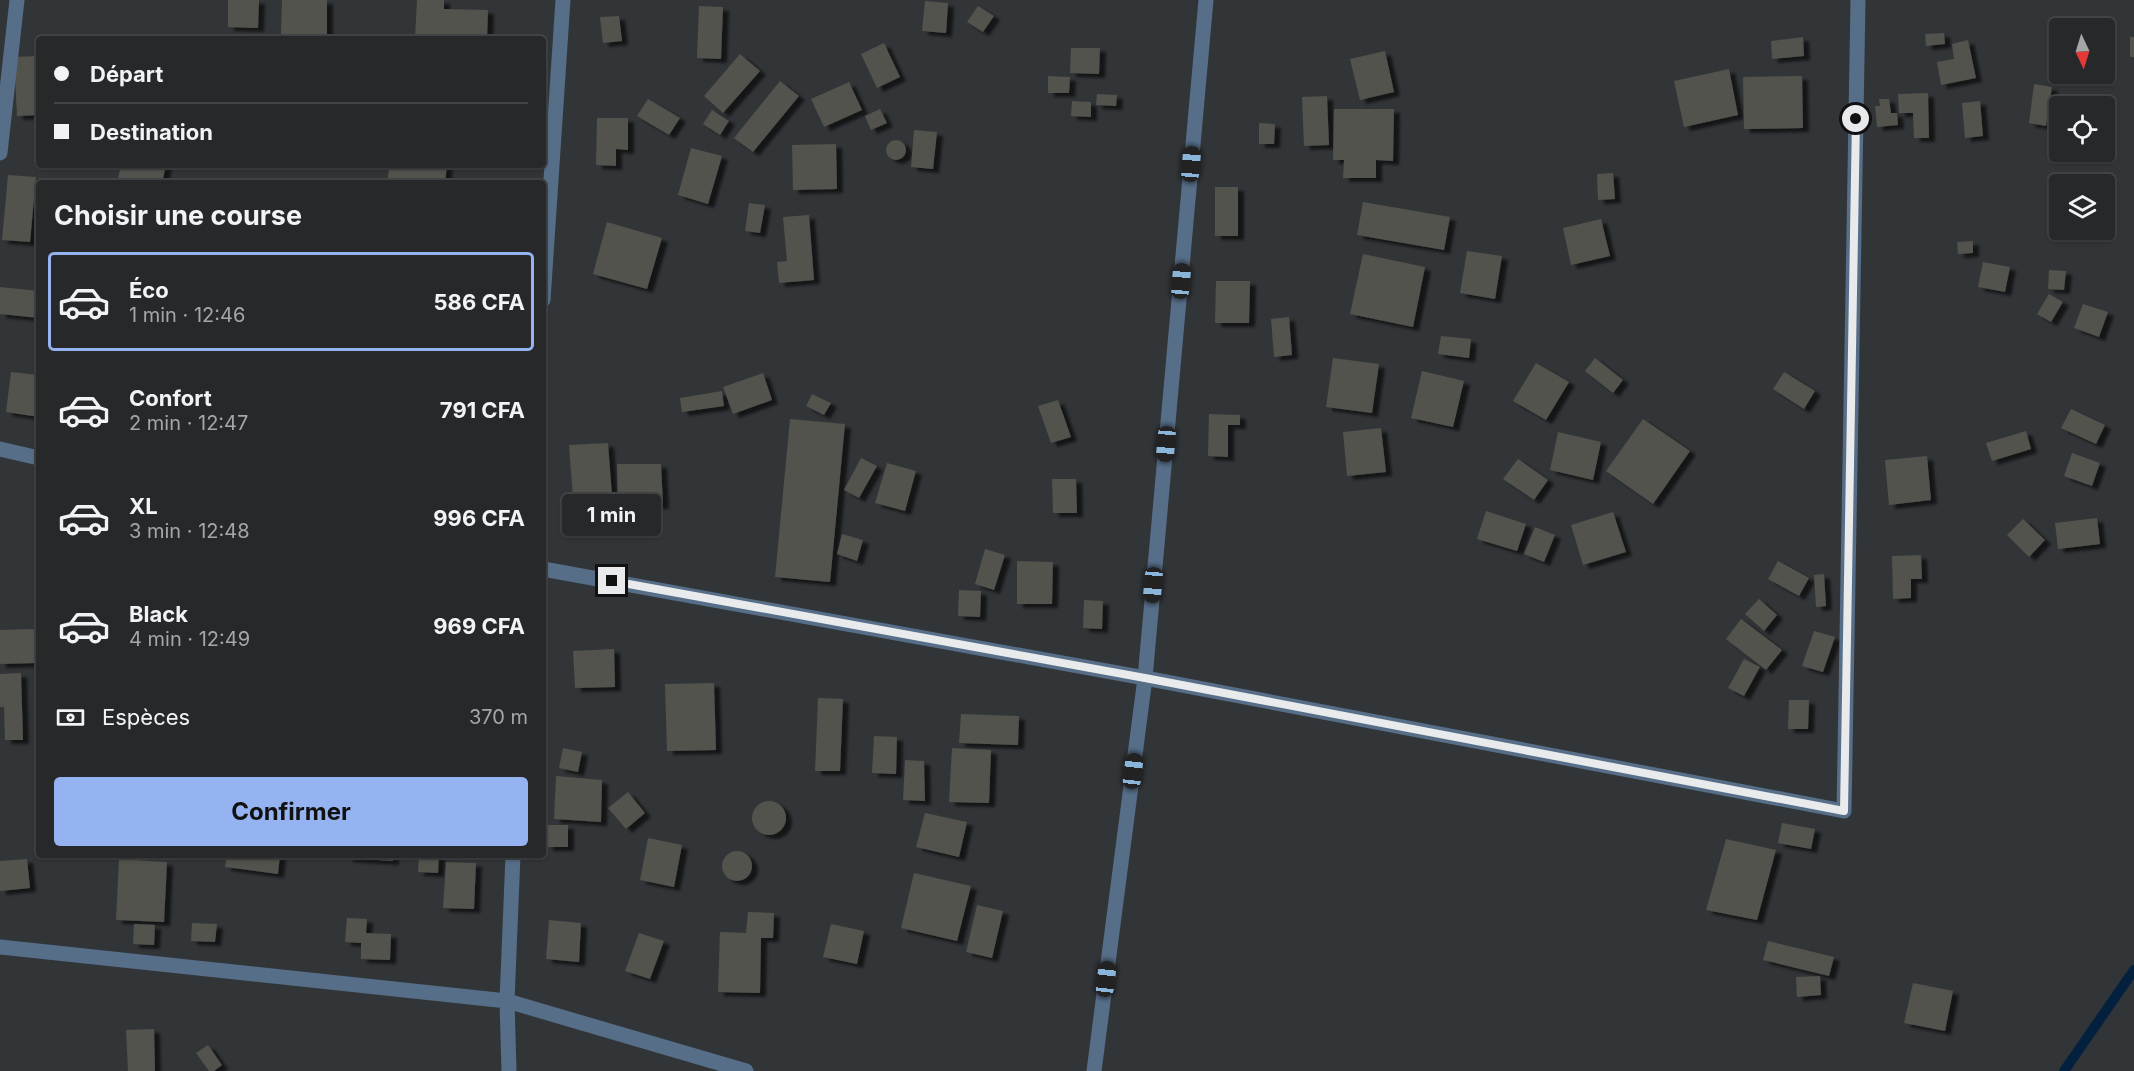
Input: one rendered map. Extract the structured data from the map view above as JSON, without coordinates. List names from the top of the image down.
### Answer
{
  "north": "bottom",
  "page": {
    "banner": ["Départ", "Destination"],
    "heading": "Choisir une course",
    "list": [
      {
        "name": "Éco",
        "note": "1 min · 12:46",
        "value": "586 CFA"
      },
      {
        "name": "Confort",
        "note": "2 min · 12:47",
        "value": "791 CFA"
      },
      {
        "name": "XL",
        "note": "3 min · 12:48",
        "value": "996 CFA"
      },
      {
        "name": "Black",
        "note": "4 min · 12:49",
        "value": "969 CFA"
      }
    ],
    "bubble": "1 min",
    "pay": ["Espèces", "370 m"],
    "buttons": "Confirmer"
  }
}
